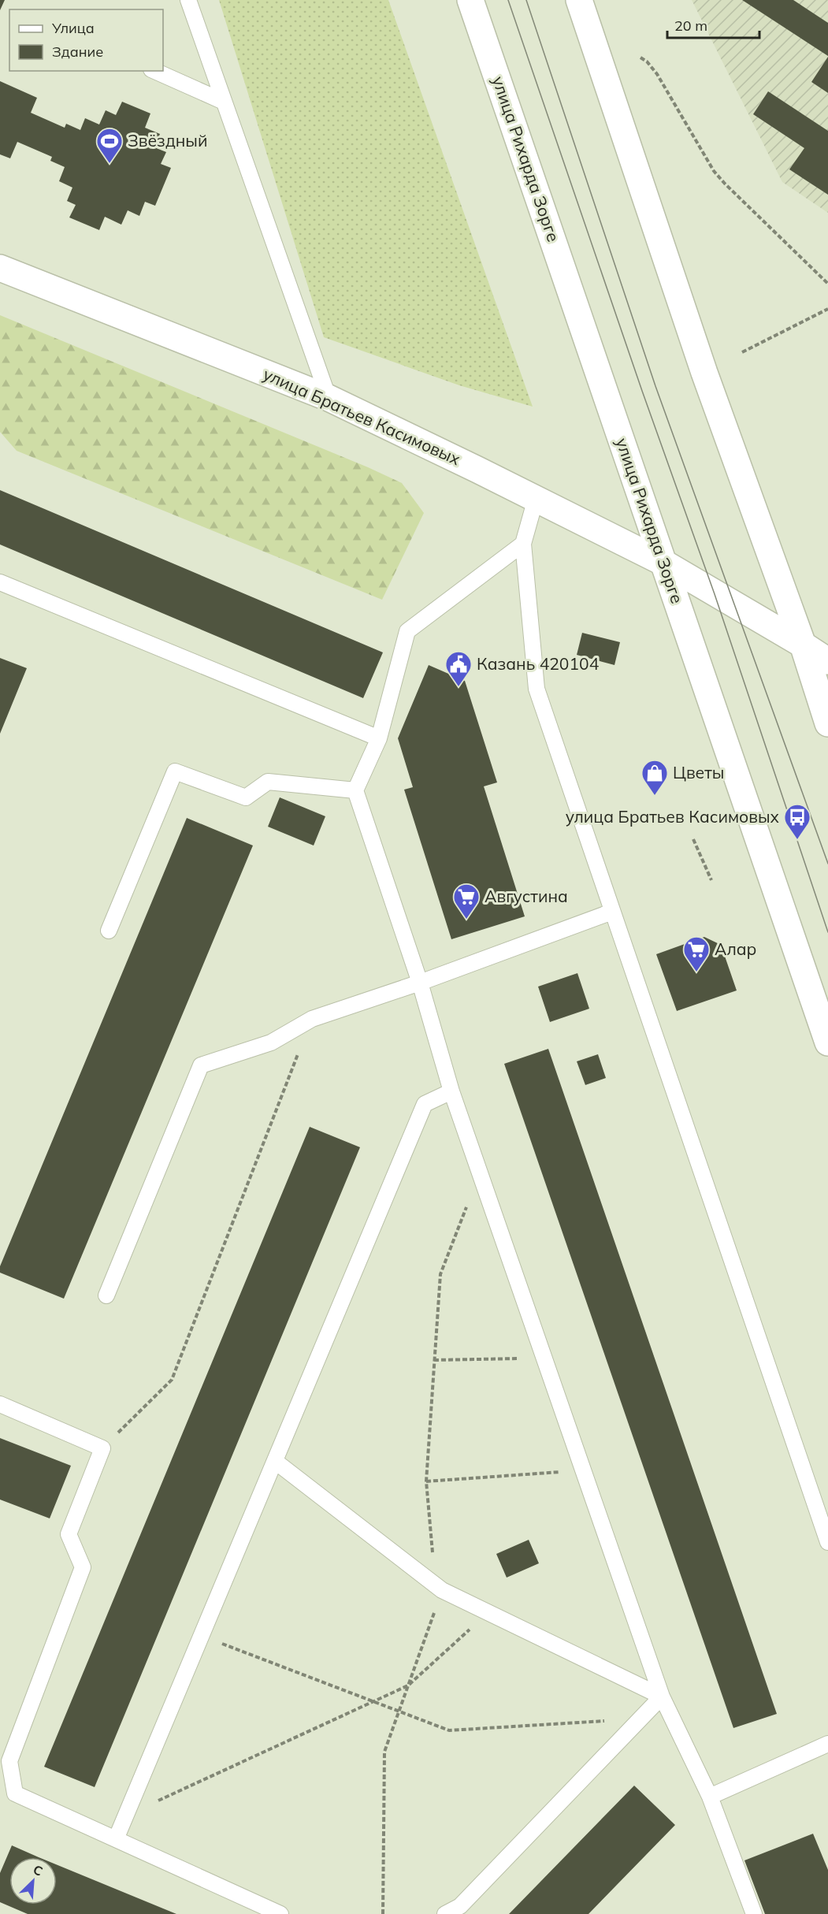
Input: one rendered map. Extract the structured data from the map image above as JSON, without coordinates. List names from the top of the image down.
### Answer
{
  "streets": {
    "main road": ["улица Рихарда Зорге", "улица Братьев Касимовых"]
  },
  "crossings": [
    ["улица Рихарда Зорге", "улица Братьев Касимовых"]
  ],
  "places": {
    "sports": ["Звёздный"],
    "public building": ["Казань 420104"],
    "shop": ["Цветы"],
    "bus stop": ["улица Братьев Касимовых"],
    "supermarket": ["Августина", "Алар"]
  },
  "legend": ["Улица", "Здание"],
  "scale_bar": "20 m",
  "north": "top right"
}
